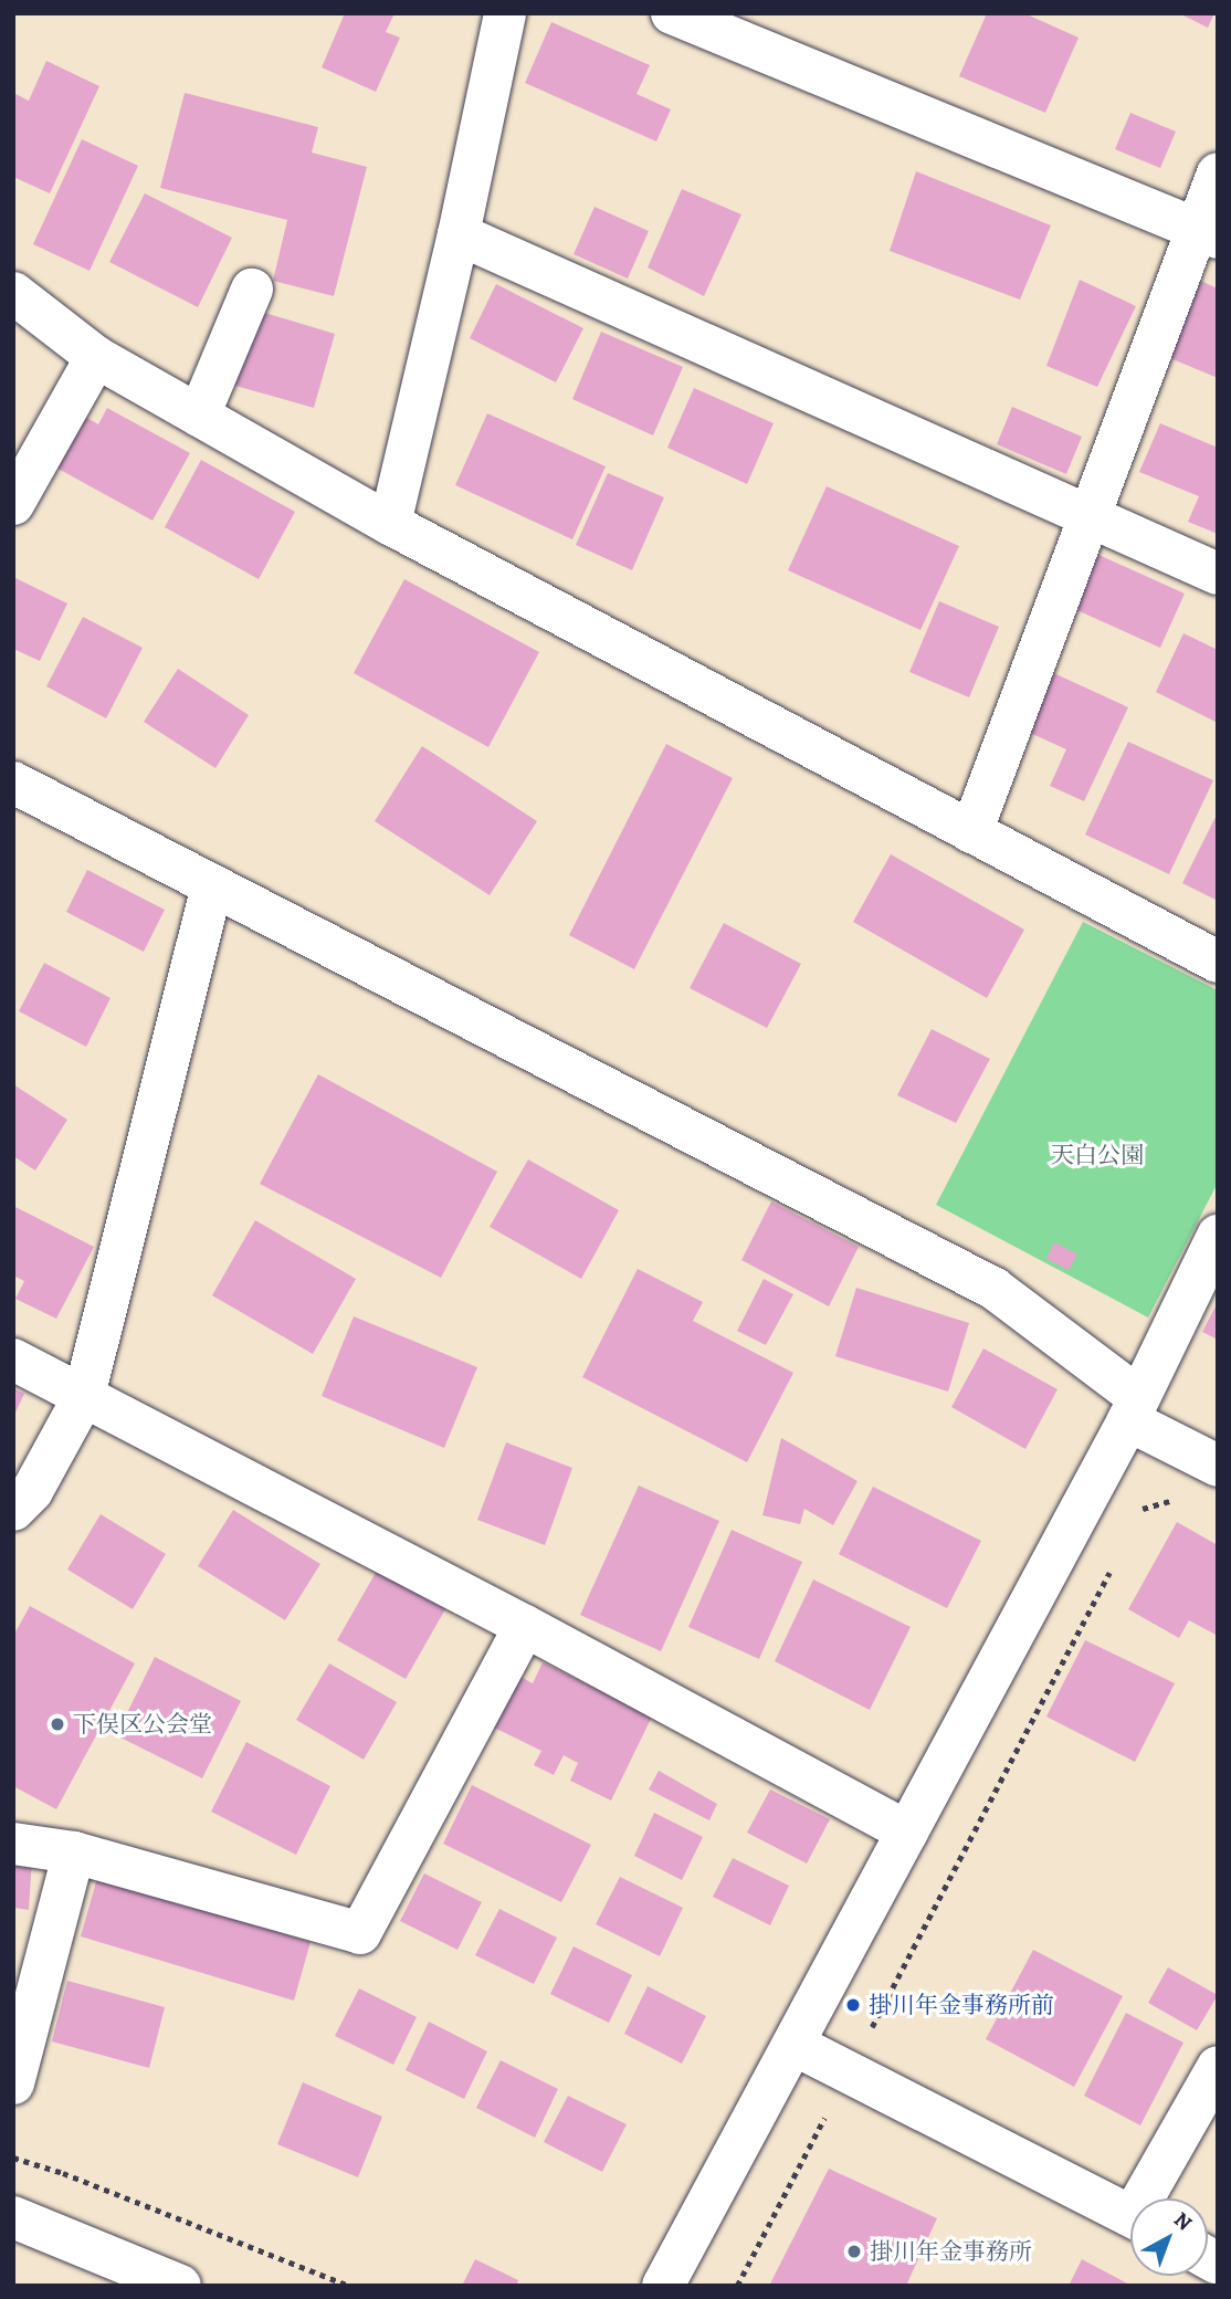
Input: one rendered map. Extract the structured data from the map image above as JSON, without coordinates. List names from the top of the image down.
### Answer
{
  "parks": ["天白公園"],
  "places": ["下俣区公会堂", "掛川年金事務所前", "掛川年金事務所"],
  "north": "top right"
}
